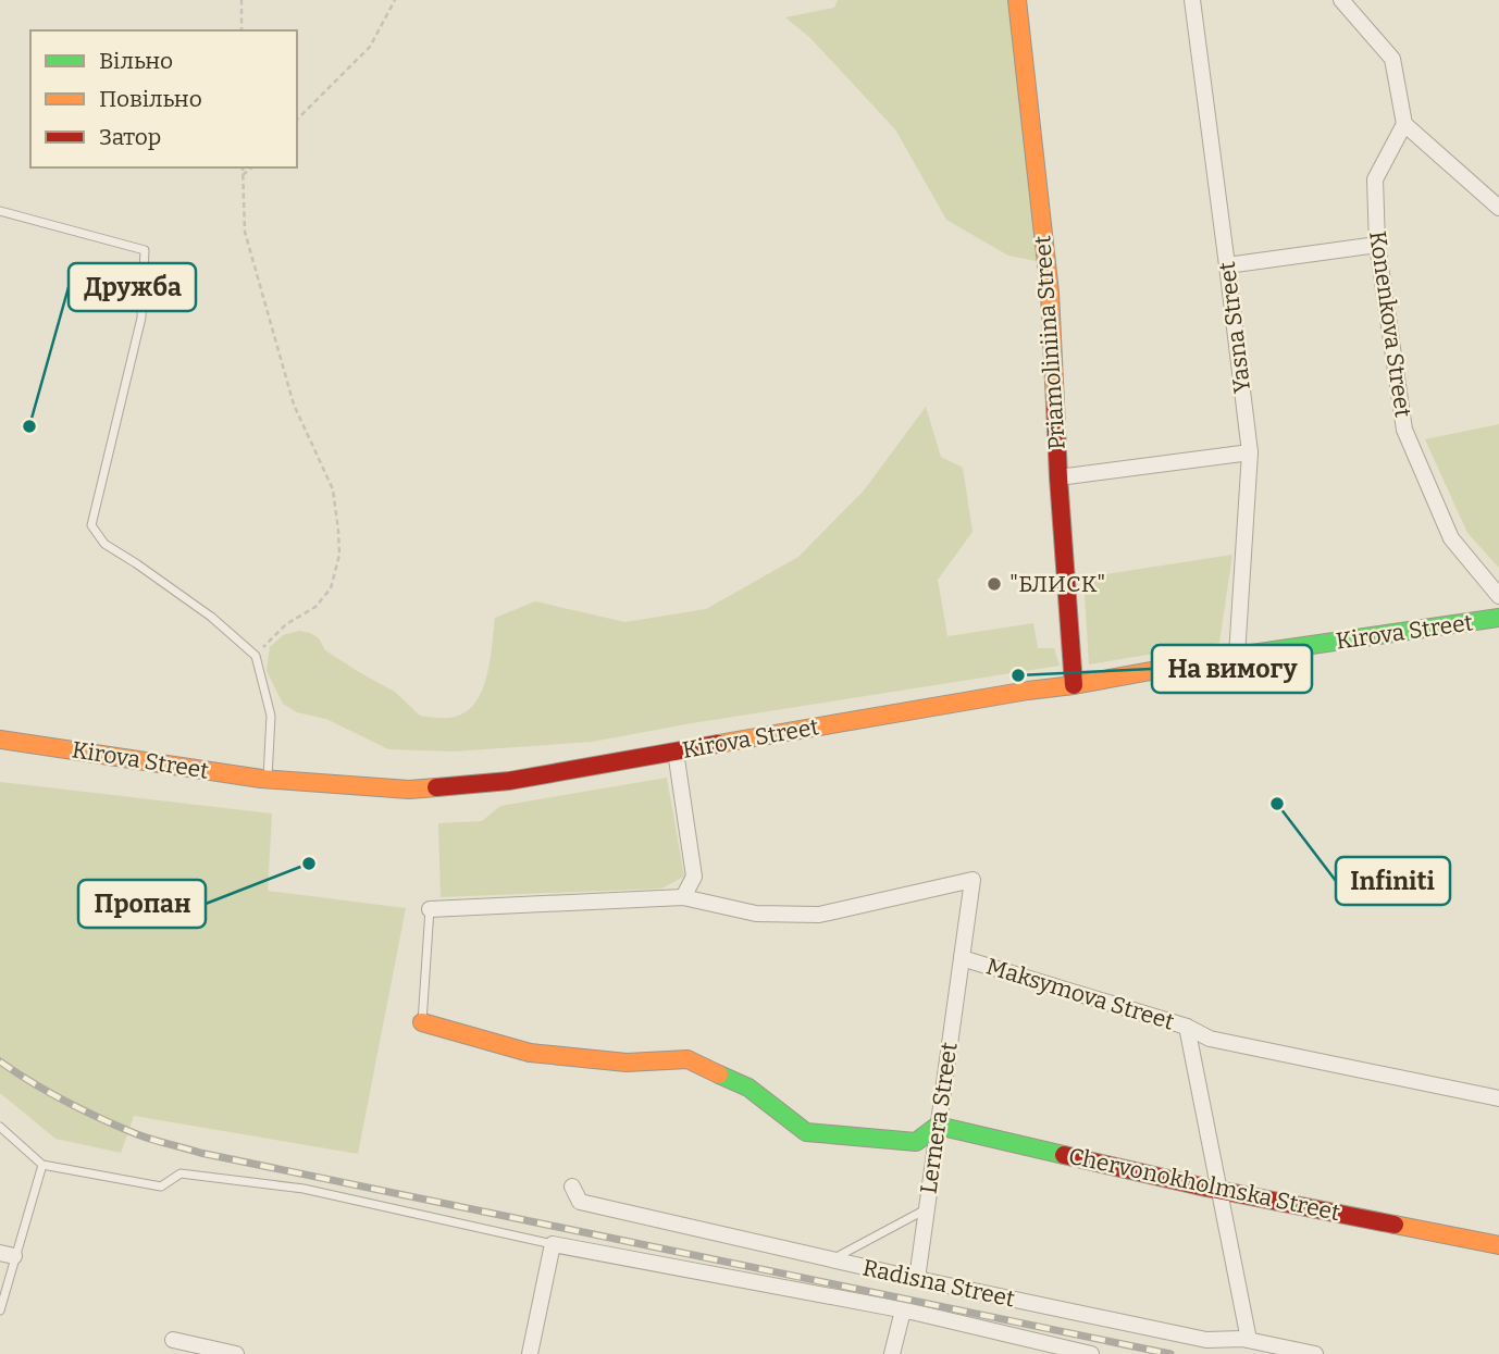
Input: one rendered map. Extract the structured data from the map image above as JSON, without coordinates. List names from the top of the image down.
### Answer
{
  "streets": {
    "street": [
      "Konenkova Street",
      "Yasna Street",
      "Priamoliniina Street",
      "Kirova Street",
      "Maksymova Street",
      "Lernera Street",
      "Chervonokholmska Street",
      "Radisna Street"
    ]
  },
  "crossings": [
    ["Yasna Street", "Kirova Street"],
    ["Priamoliniina Street", "Kirova Street"],
    ["Maksymova Street", "Lernera Street"],
    ["Lernera Street", "Chervonokholmska Street"],
    ["Lernera Street", "Radisna Street"]
  ],
  "places": [
    "Дружба",
    "\"БЛИСК\"",
    "На вимогу",
    "Infiniti",
    "Пропан"
  ],
  "legend": ["Вільно", "Повільно", "Затор"]
}
